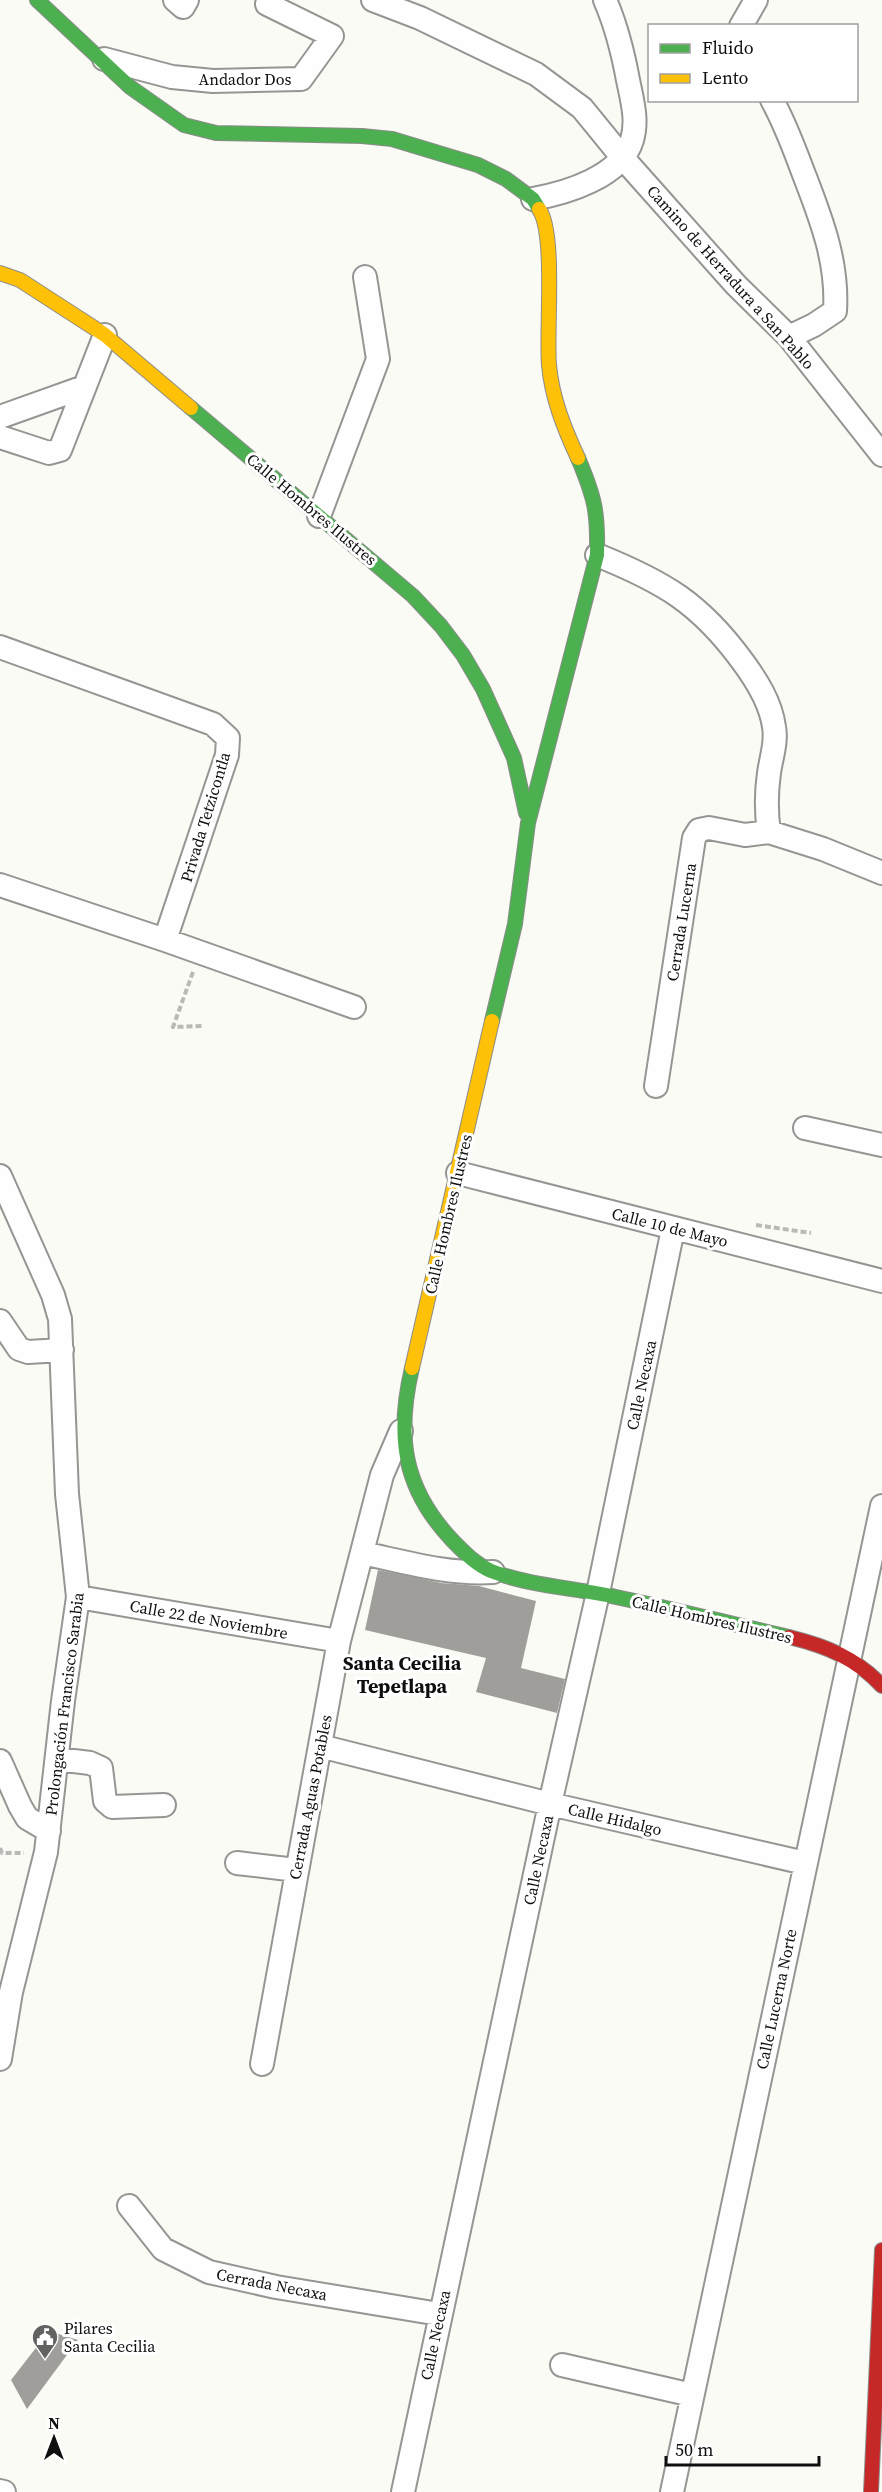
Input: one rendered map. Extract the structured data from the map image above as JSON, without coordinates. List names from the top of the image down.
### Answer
{
  "streets": {
    "main road": ["Calle Hombres Ilustres"],
    "street": [
      "Andador Dos",
      "Camino de Herradura a San Pablo",
      "Privada Tetzicontla",
      "Cerrada Lucerna",
      "Calle 10 de Mayo",
      "Calle Necaxa",
      "Calle 22 de Noviembre",
      "Prolongación Francisco Sarabia",
      "Cerrada Aguas Potables",
      "Calle Hidalgo",
      "Calle Lucerna Norte",
      "Cerrada Necaxa"
    ]
  },
  "crossings": [
    ["Calle Hombres Ilustres", "Calle 10 de Mayo"],
    ["Calle Hombres Ilustres", "Calle Necaxa"],
    ["Calle Hombres Ilustres", "Cerrada Aguas Potables"],
    ["Calle Hombres Ilustres", "Calle Lucerna Norte"],
    ["Calle 10 de Mayo", "Calle Necaxa"],
    ["Calle Necaxa", "Calle Hidalgo"],
    ["Calle Necaxa", "Cerrada Necaxa"],
    ["Calle 22 de Noviembre", "Prolongación Francisco Sarabia"],
    ["Calle 22 de Noviembre", "Cerrada Aguas Potables"],
    ["Cerrada Aguas Potables", "Calle Hidalgo"],
    ["Calle Hidalgo", "Calle Lucerna Norte"]
  ],
  "districts": ["Santa Cecilia Tepetlapa"],
  "places": {
    "public building": ["Pilares Santa Cecilia"]
  },
  "legend": ["Fluido", "Lento"],
  "scale_bar": "50 m",
  "north": "top"
}
